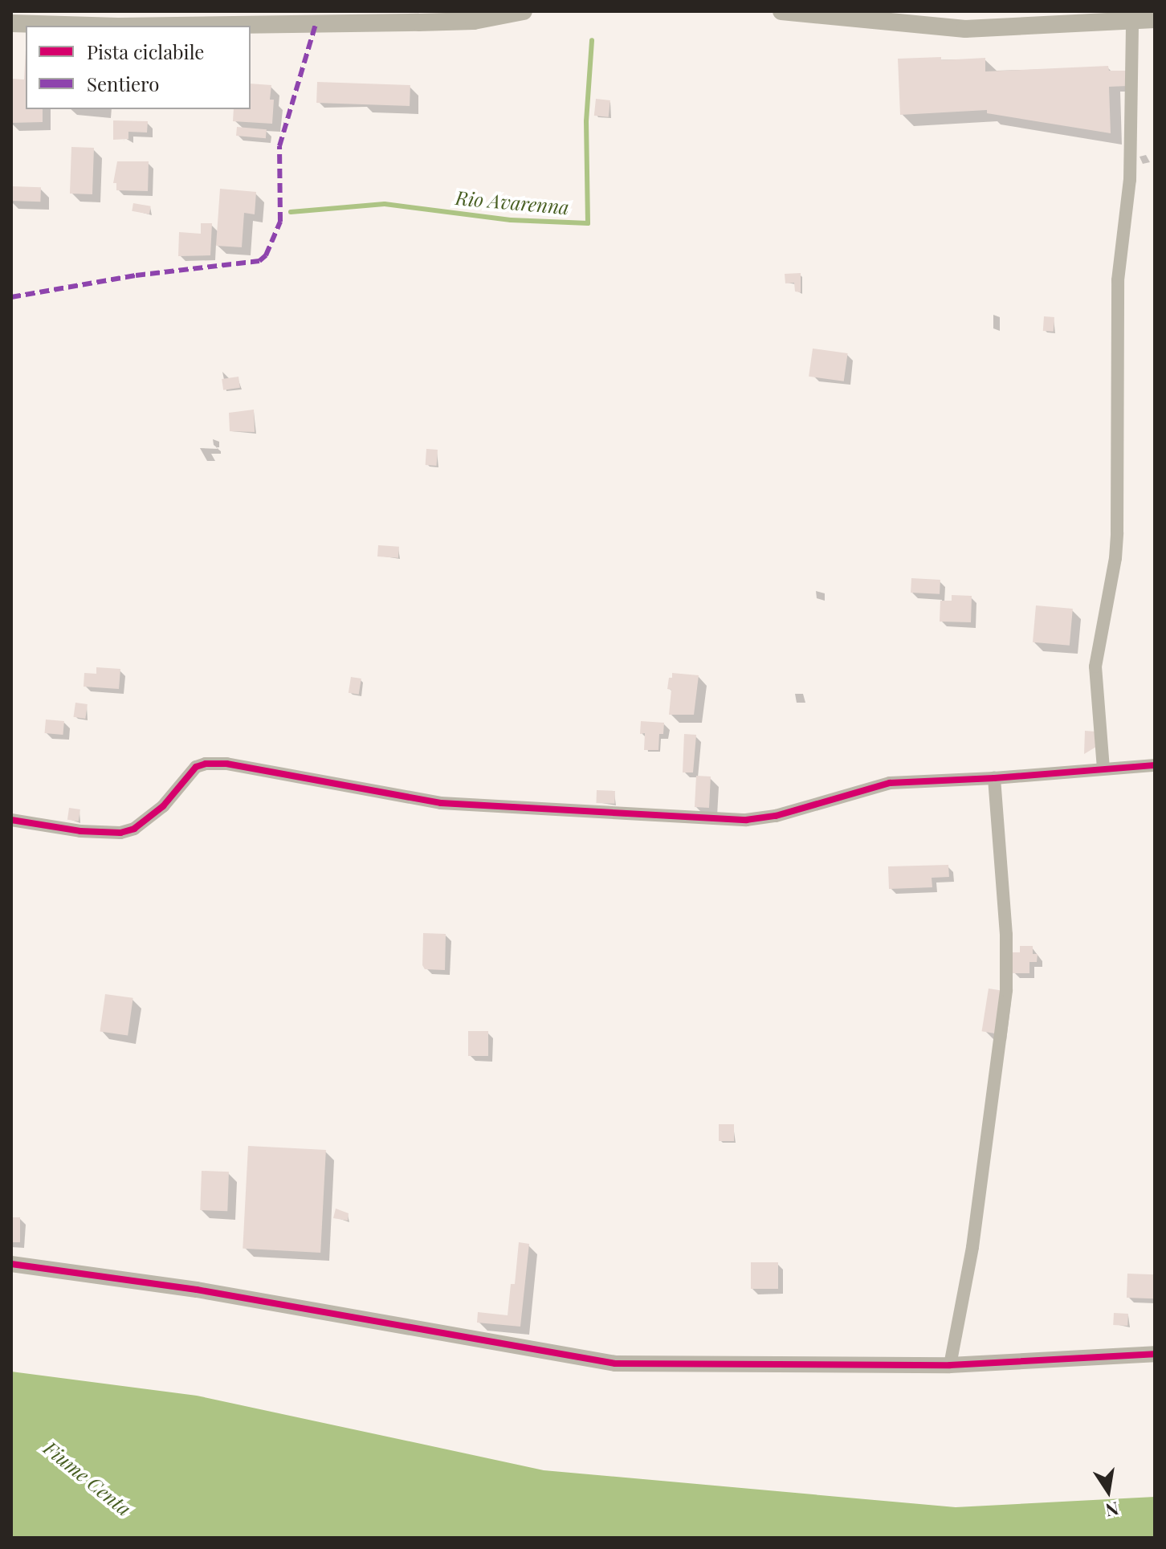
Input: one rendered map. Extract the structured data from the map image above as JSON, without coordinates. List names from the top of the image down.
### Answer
{
  "water": ["Rio Avarenna", "Fiume Centa"],
  "legend": ["Pista ciclabile", "Sentiero"],
  "north": "bottom"
}
